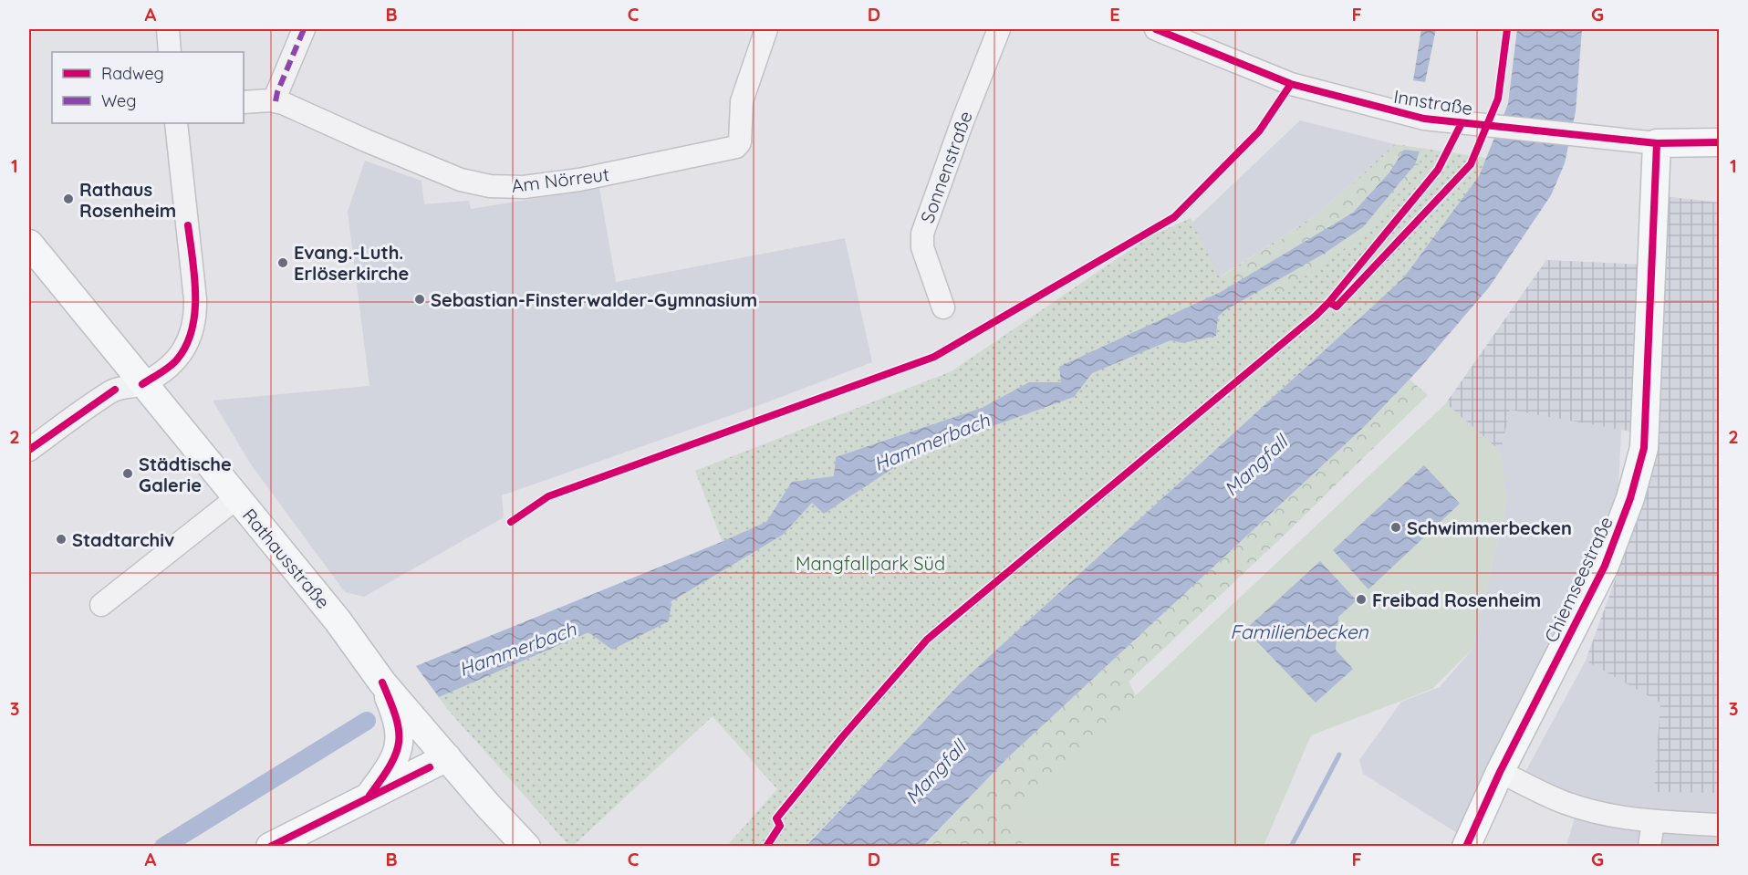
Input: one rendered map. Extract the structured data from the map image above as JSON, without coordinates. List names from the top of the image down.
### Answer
{
  "streets": {
    "main road": ["Innstraße", "Rathausstraße", "Chiemseestraße"],
    "street": ["Sonnenstraße", "Am Nörreut"]
  },
  "crossings": [
    ["Innstraße", "Chiemseestraße"]
  ],
  "water": ["Hammerbach", "Mangfall", "Familienbecken"],
  "parks": ["Mangfallpark Süd"],
  "places": [
    "Rathaus Rosenheim",
    "Evang.-Luth. Erlöserkirche",
    "Sebastian-Finsterwalder-Gymnasium",
    "Städtische Galerie",
    "Schwimmerbecken",
    "Stadtarchiv",
    "Freibad Rosenheim"
  ],
  "legend": ["Radweg", "Weg"],
  "grid": {
    "columns": [
      "A",
      "B",
      "C",
      "D",
      "E",
      "F",
      "G"
    ],
    "rows": ["1", "2", "3"]
  }
}
